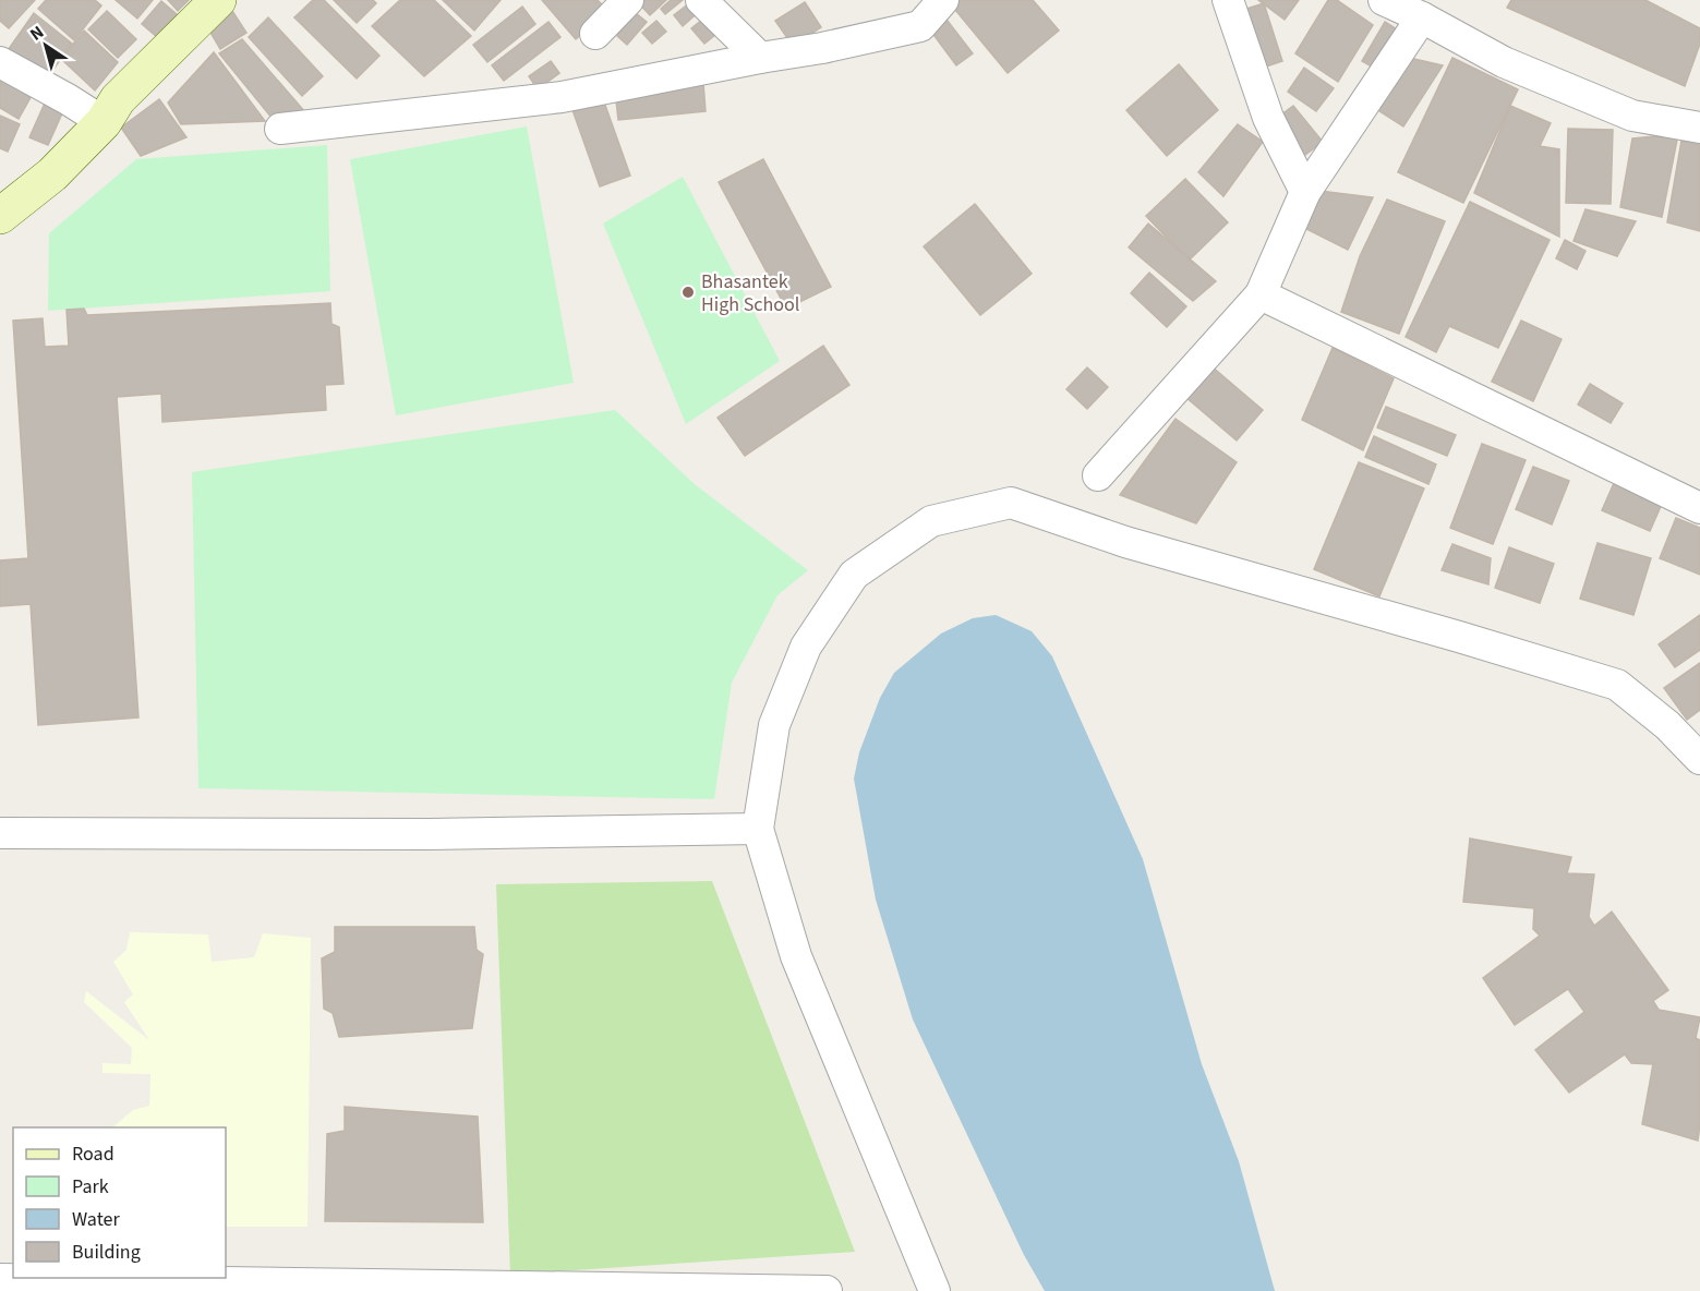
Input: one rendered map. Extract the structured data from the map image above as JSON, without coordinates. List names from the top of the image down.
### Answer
{
  "places": ["Bhasantek High School"],
  "legend": [
    "Road",
    "Park",
    "Water",
    "Building"
  ],
  "north": "top left"
}
